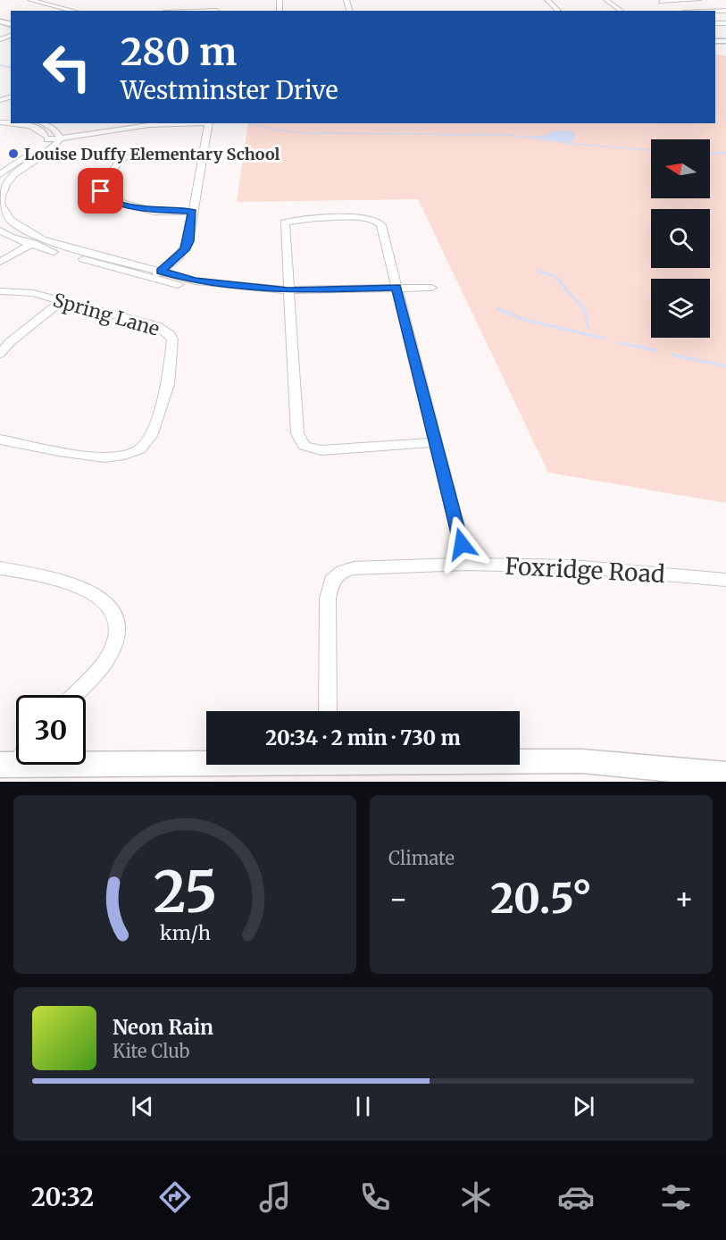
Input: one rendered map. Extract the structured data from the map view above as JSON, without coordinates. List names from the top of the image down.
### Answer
{
  "streets": {
    "street": ["Spring Lane", "Foxridge Road"]
  },
  "places": ["Louise Duffy Elementary School"],
  "north": "left",
  "page": {
    "turn": ["280 m", "Westminster Drive"],
    "limit": "30",
    "trip": "20:34 · 2 min · 730 m",
    "tile": "Climate",
    "heat": ["−", "20.5°", "+"],
    "song": ["Neon Rain", "Kite Club"],
    "tabs": "20:32",
    "gauge": ["25", "km/h"]
  }
}
